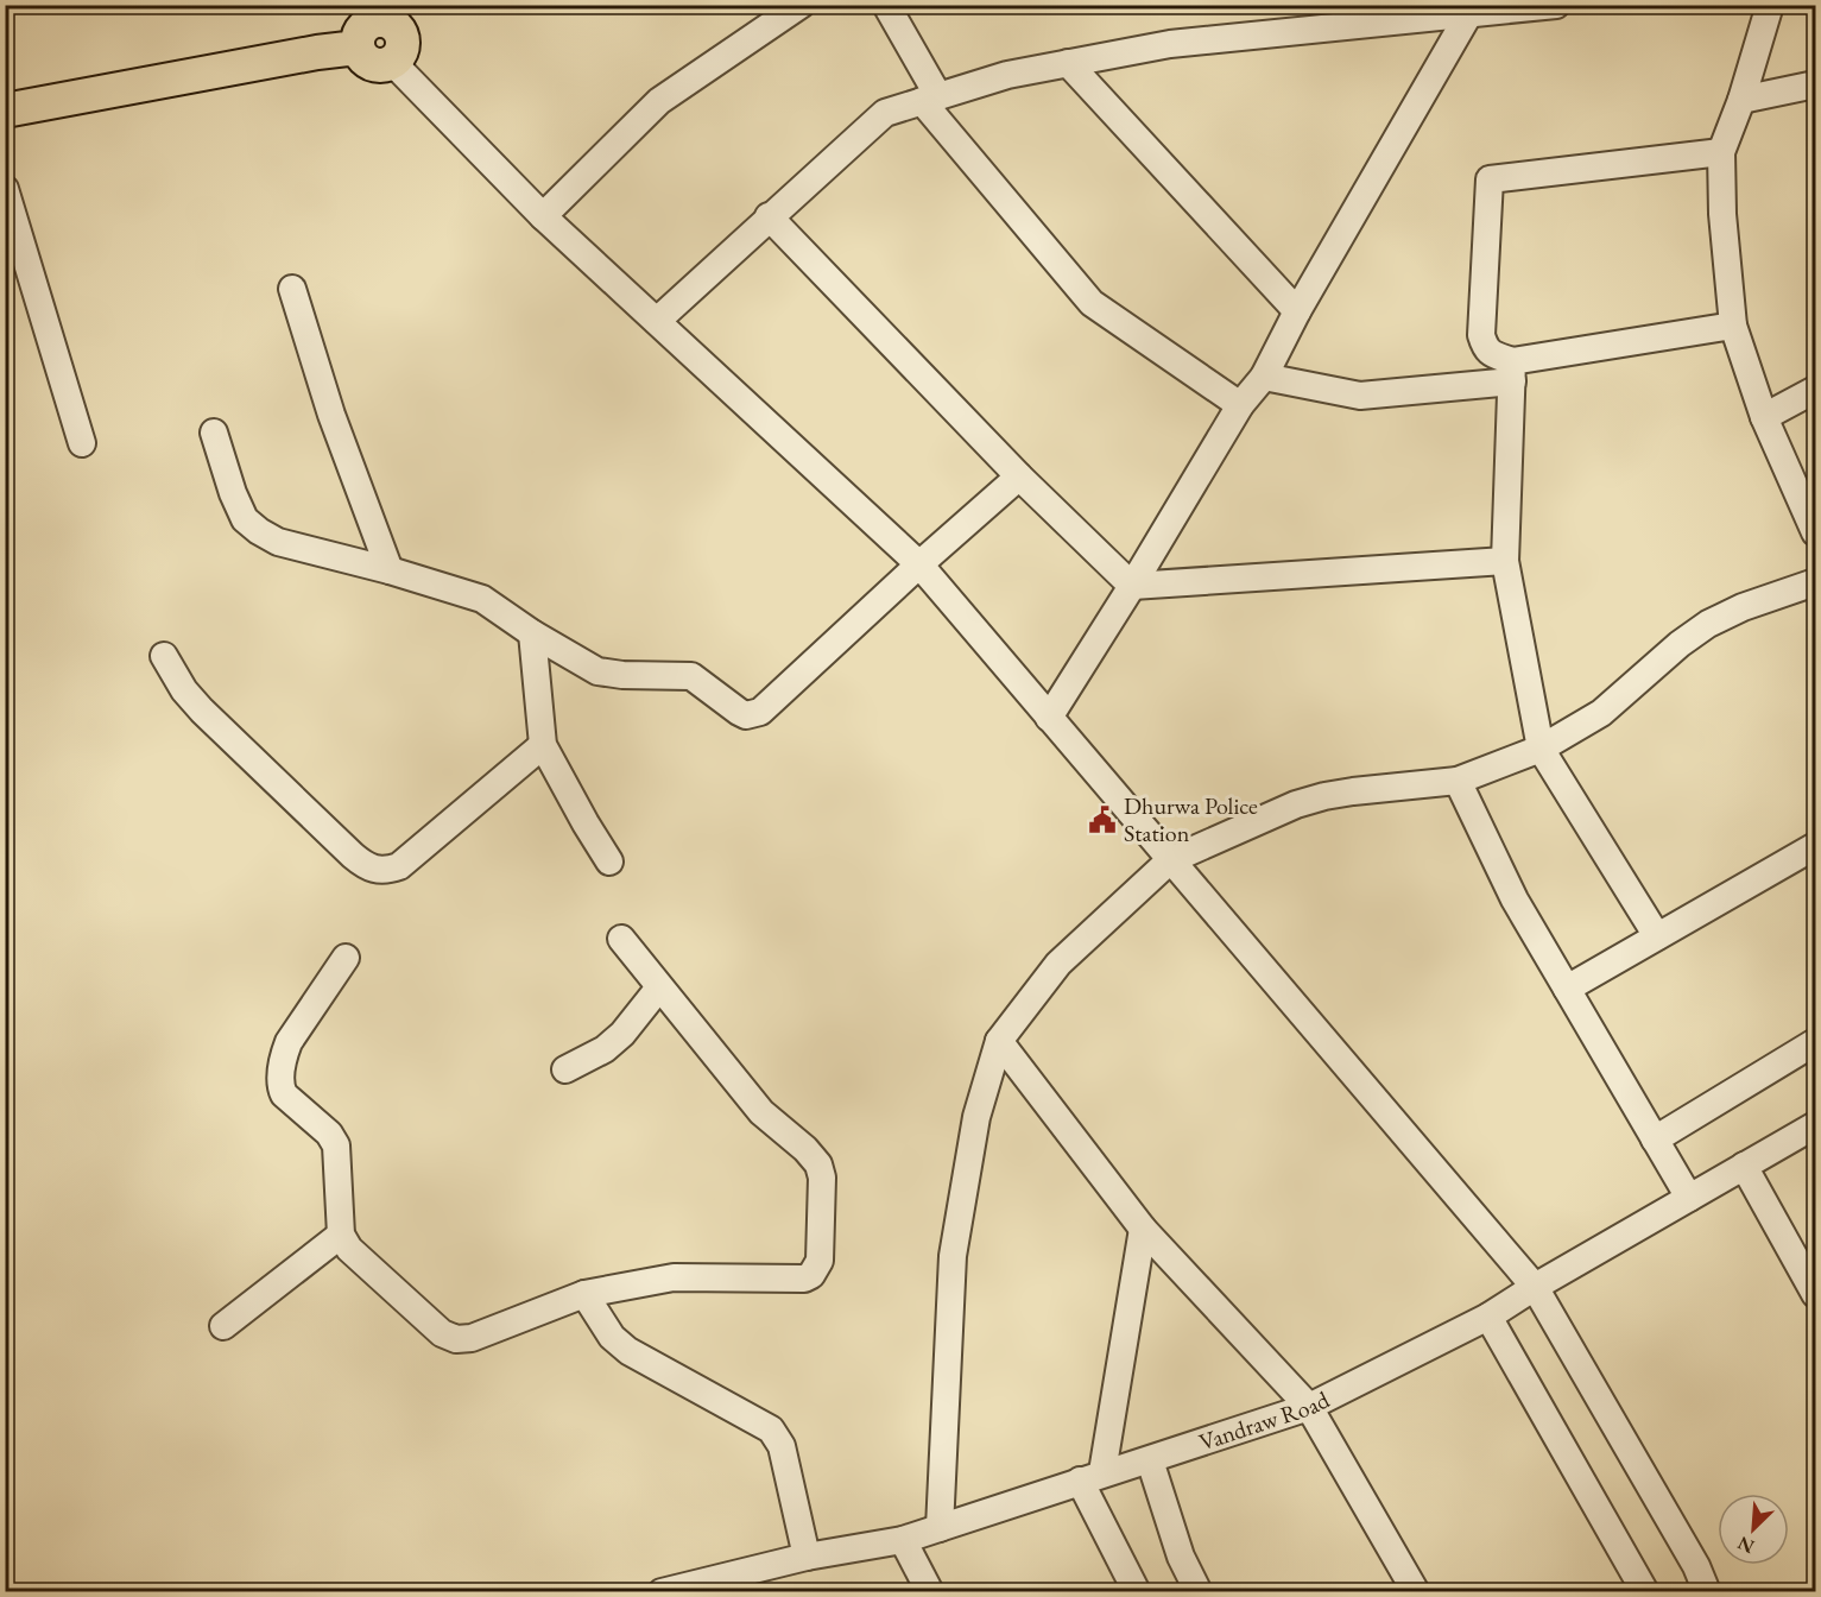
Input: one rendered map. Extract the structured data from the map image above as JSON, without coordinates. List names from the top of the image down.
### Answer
{
  "streets": {
    "street": ["Vandraw Road"]
  },
  "places": {
    "public building": ["Dhurwa Police Station"]
  },
  "north": "bottom left"
}
